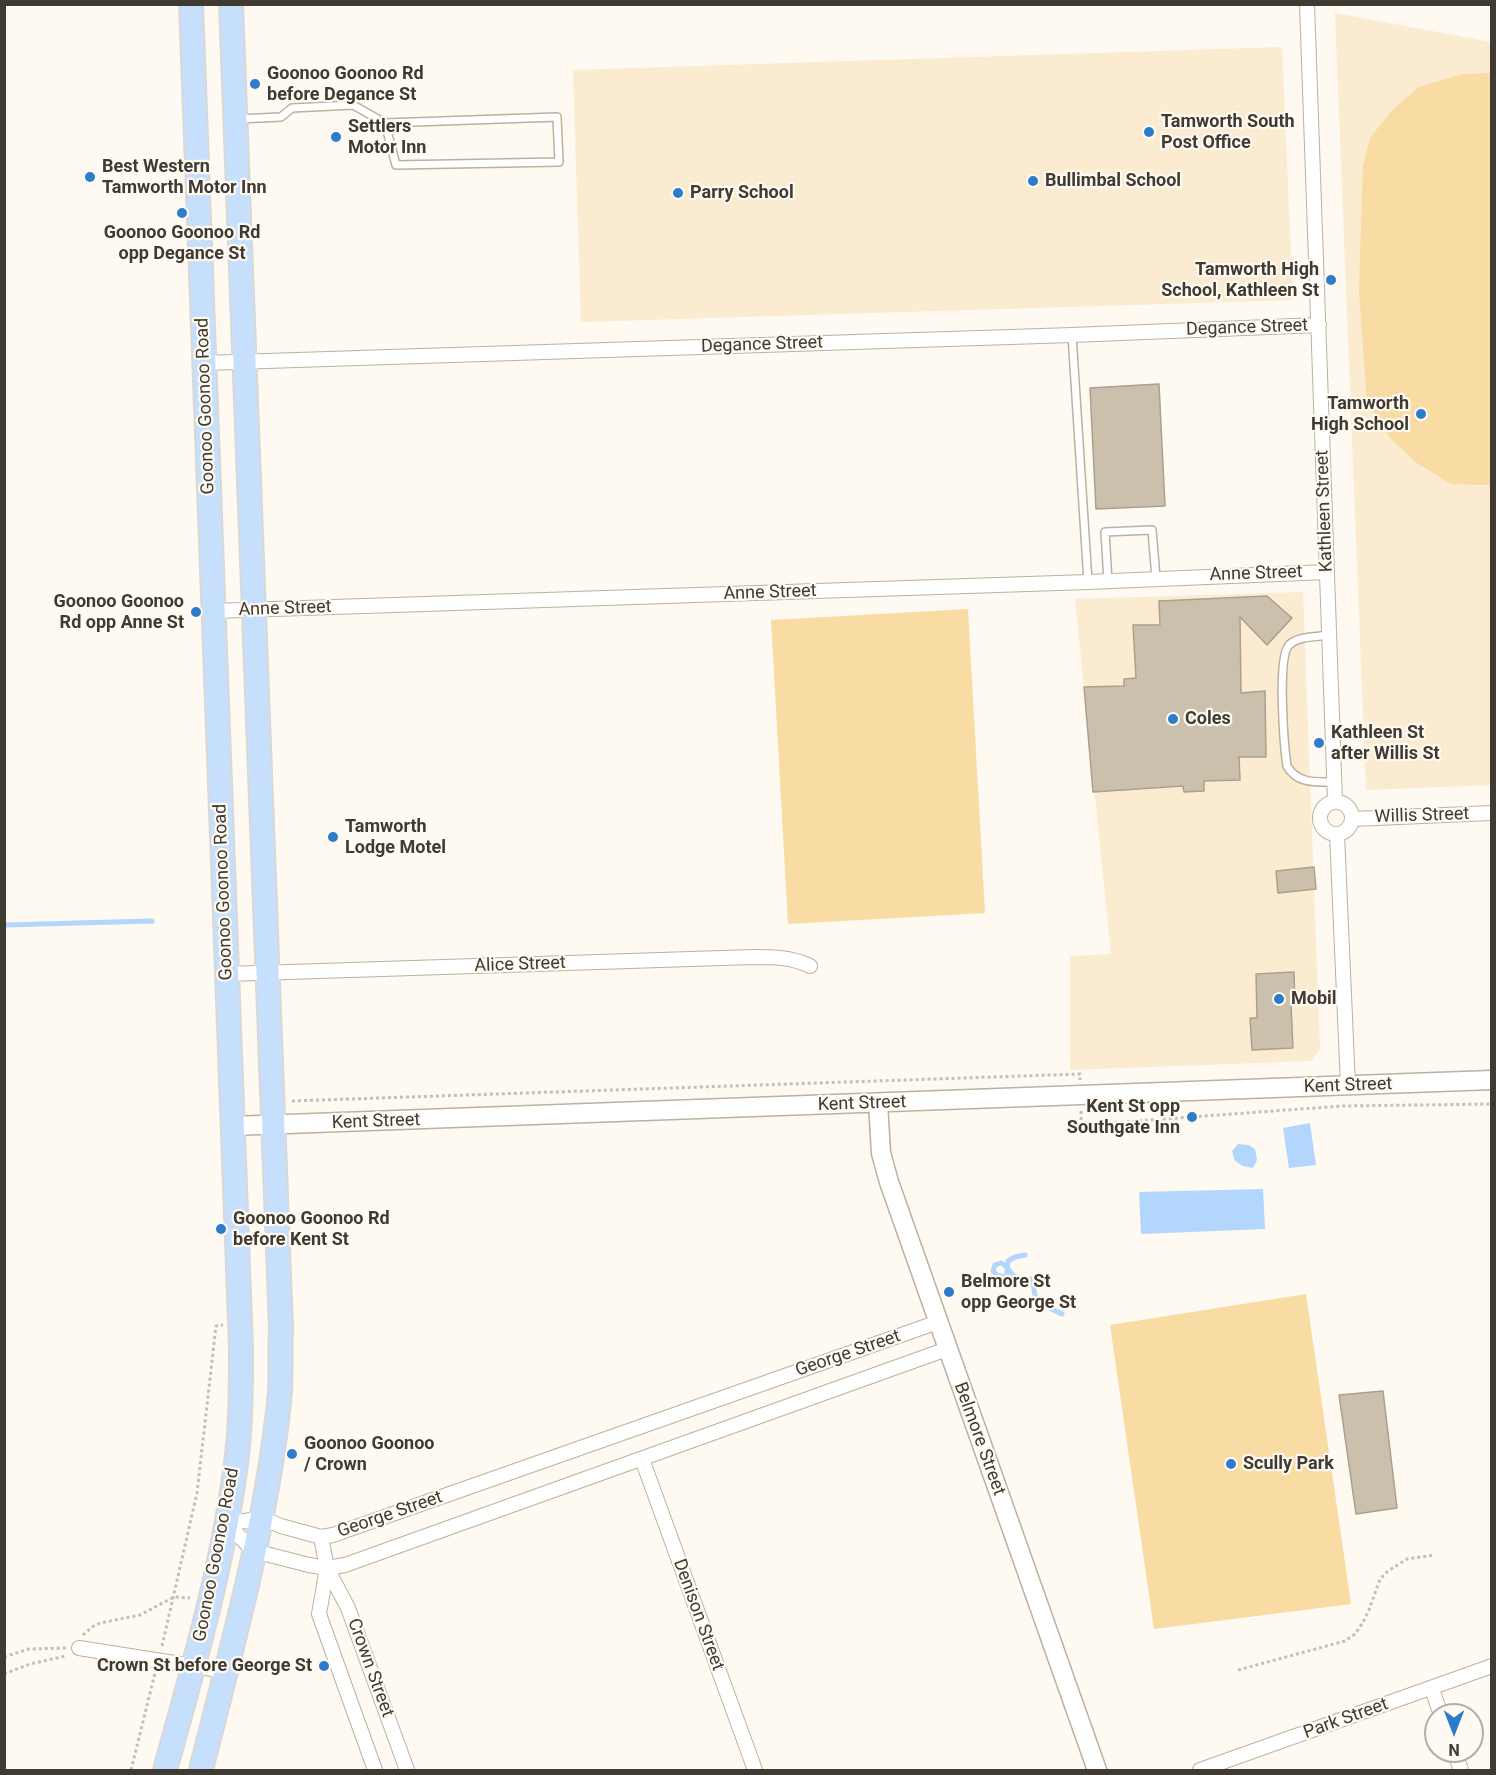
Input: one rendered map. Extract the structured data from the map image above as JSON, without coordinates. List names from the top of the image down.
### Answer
{
  "streets": {
    "main road": ["Goonoo Goonoo Road"],
    "street": [
      "Degance Street",
      "Kathleen Street",
      "Anne Street",
      "Willis Street",
      "Alice Street",
      "Kent Street",
      "George Street",
      "Belmore Street",
      "Denison Street",
      "Crown Street",
      "Park Street"
    ]
  },
  "crossings": [
    ["Degance Street", "Goonoo Goonoo Road"],
    ["Degance Street", "Kathleen Street"],
    ["Goonoo Goonoo Road", "Anne Street"],
    ["Goonoo Goonoo Road", "Alice Street"],
    ["Goonoo Goonoo Road", "Kent Street"],
    ["Goonoo Goonoo Road", "George Street"],
    ["Kathleen Street", "Anne Street"],
    ["Kathleen Street", "Willis Street"],
    ["Kent Street", "Belmore Street"],
    ["George Street", "Belmore Street"],
    ["George Street", "Denison Street"],
    ["George Street", "Crown Street"]
  ],
  "places": [
    "Goonoo Goonoo Rd before Degance St",
    "Tamworth South Post Office",
    "Settlers Motor Inn",
    "Best Western Tamworth Motor Inn",
    "Bullimbal School",
    "Parry School",
    "Goonoo Goonoo Rd opp Degance St",
    "Tamworth High School, Kathleen St",
    "Tamworth High School",
    "Goonoo Goonoo Rd opp Anne St",
    "Coles",
    "Kathleen St after Willis St",
    "Tamworth Lodge Motel",
    "Mobil",
    "Kent St opp Southgate Inn",
    "Goonoo Goonoo Rd before Kent St",
    "Belmore St opp George St",
    "Goonoo Goonoo / Crown",
    "Scully Park",
    "Crown St before George St"
  ],
  "north": "bottom"
}
